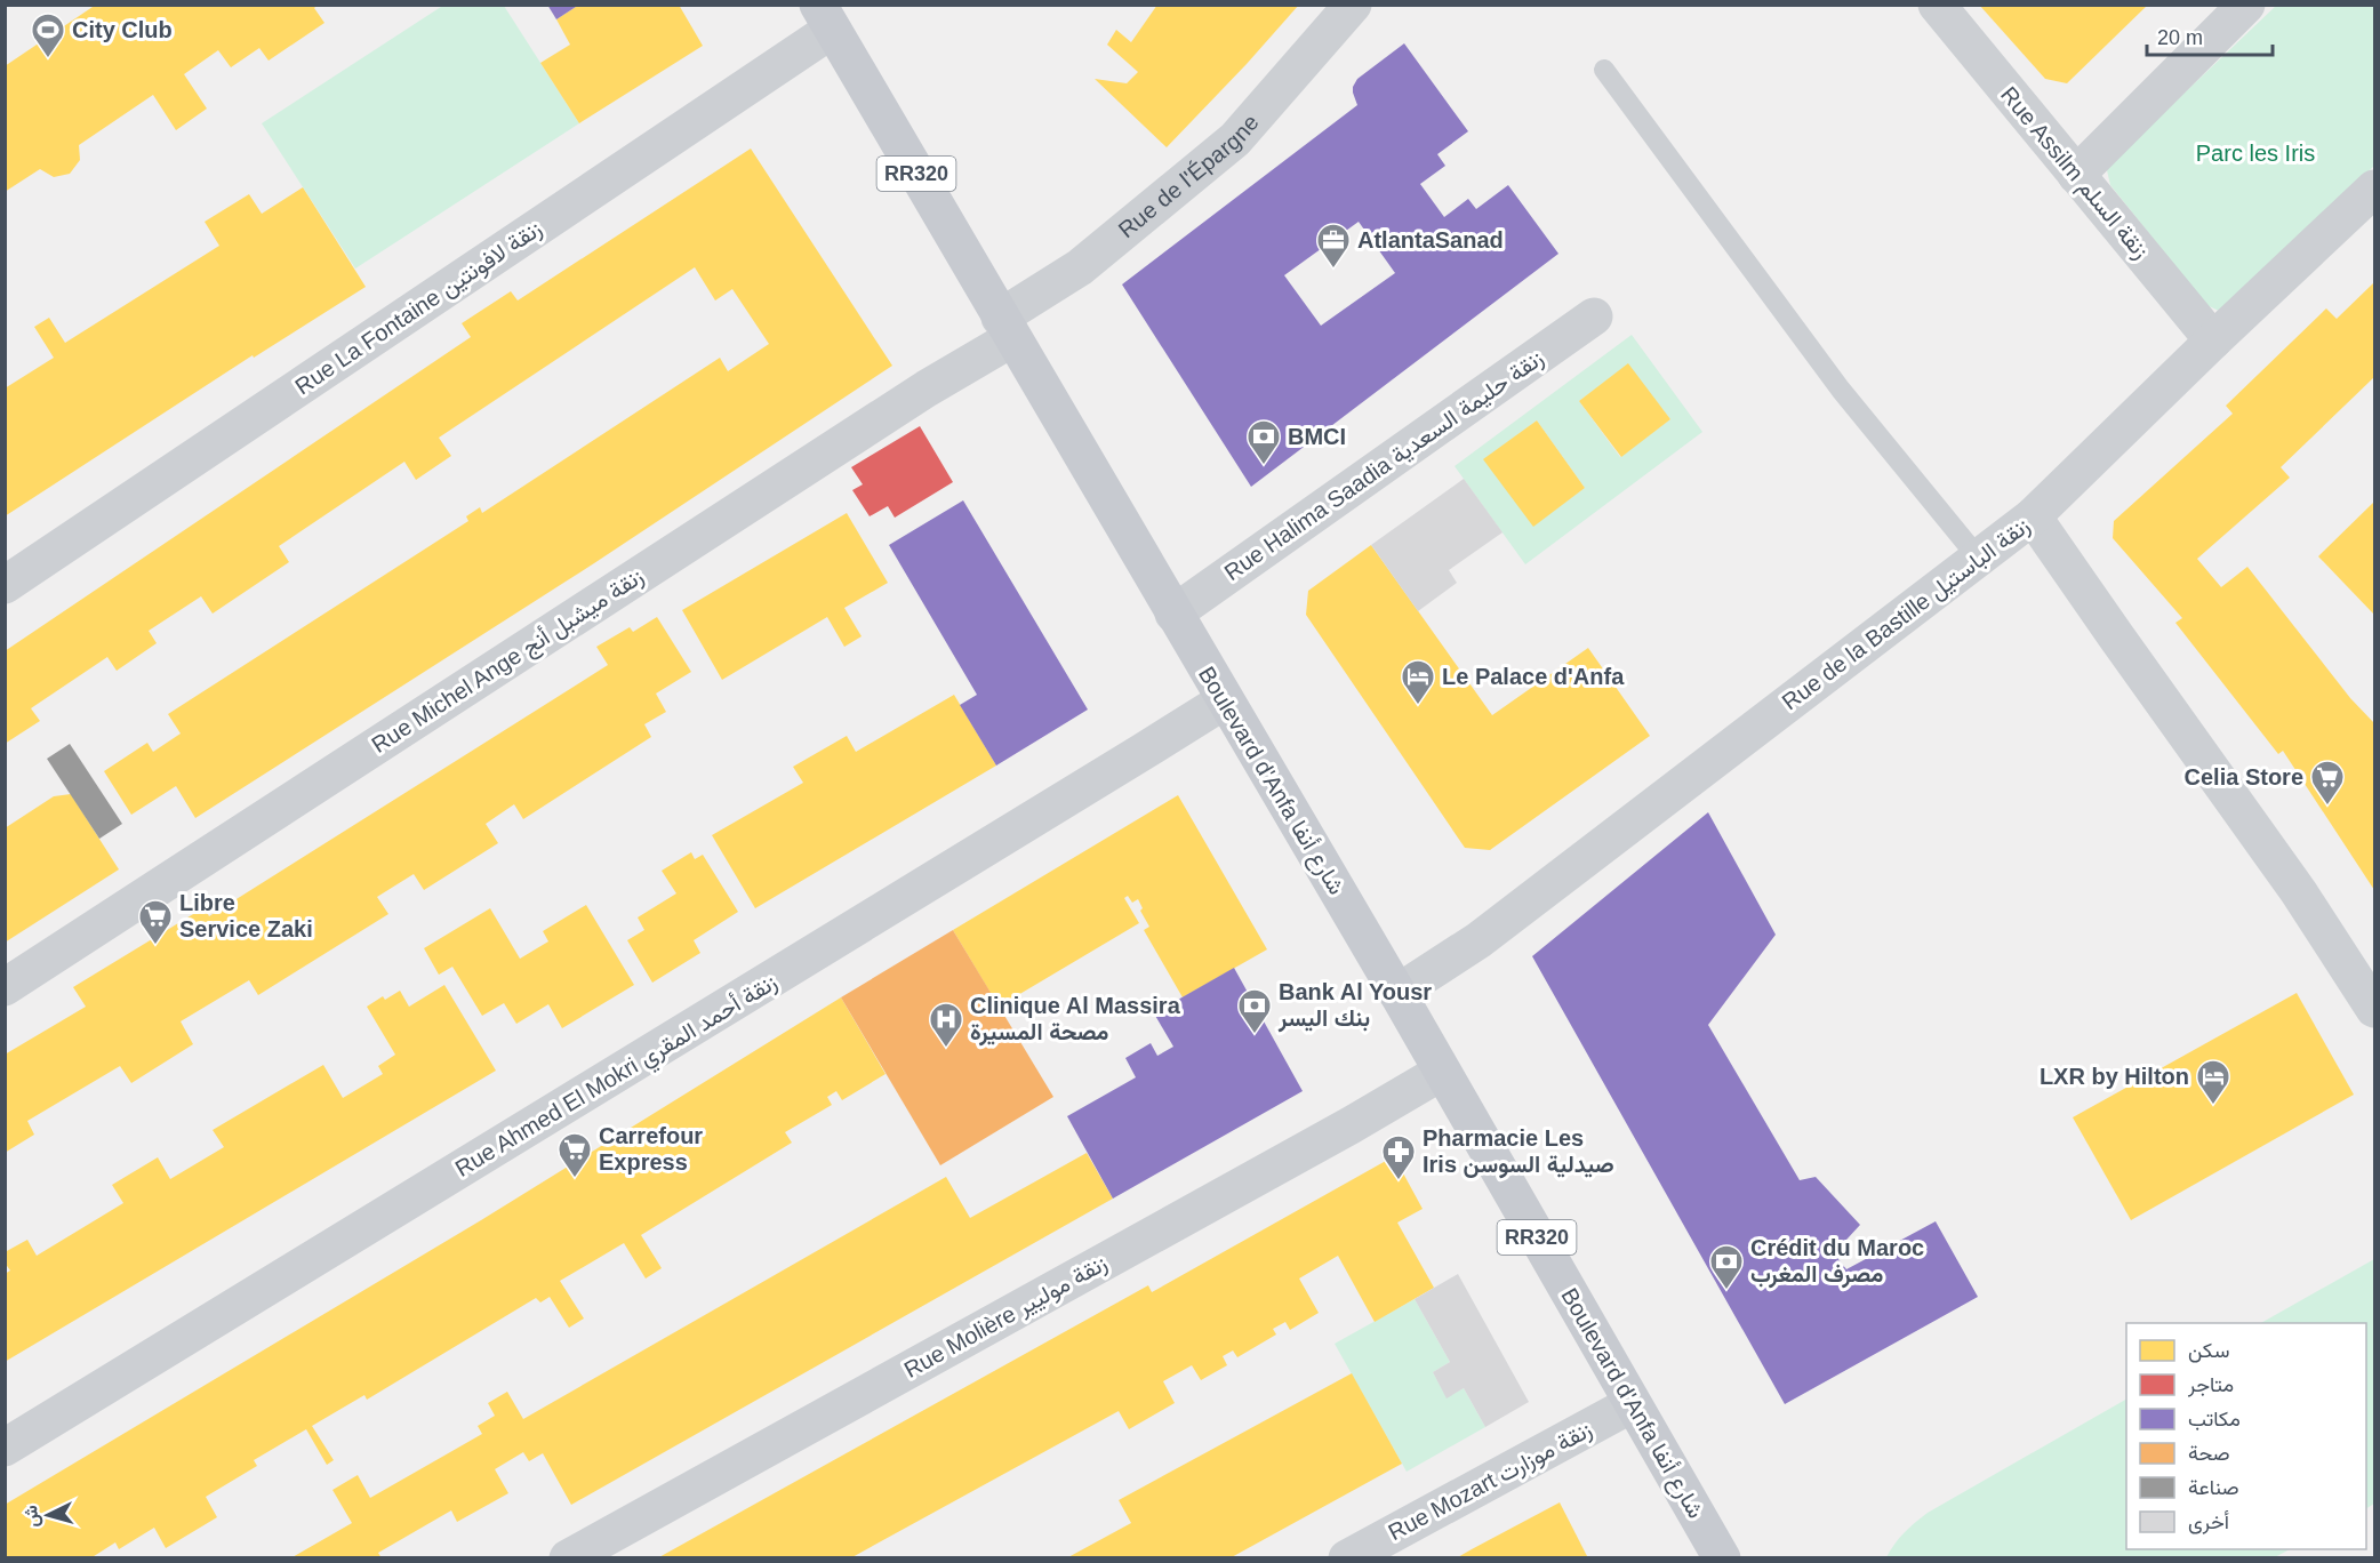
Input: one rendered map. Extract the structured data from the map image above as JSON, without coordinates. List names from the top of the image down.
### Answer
{
  "streets": {
    "main road": ["RR320", "Boulevard d'Anfa شارع أنفا"],
    "street": [
      "Rue Assilm زنقة السلم",
      "Rue de l'Épargne",
      "Rue La Fontaine زنقة لافونتين",
      "Rue Halima Saadia زنقة حليمة السعدية",
      "Rue de la Bastille زنقة الباستيل",
      "Rue Michel Ange زنقة ميشبل أنج",
      "Rue Ahmed El Mokri زنقة أحمد المقري",
      "Rue Molière زنقة موليير",
      "Rue Mozart زنقة موزارت"
    ]
  },
  "crossings": [
    ["Rue Assilm زنقة السلم", "Rue de la Bastille زنقة الباستيل"],
    ["Rue de l'Épargne", "Rue Michel Ange زنقة ميشبل أنج"],
    ["Rue de l'Épargne", "Boulevard d'Anfa شارع أنفا"],
    ["Rue La Fontaine زنقة لافونتين", "Boulevard d'Anfa شارع أنفا"],
    ["Rue Halima Saadia زنقة حليمة السعدية", "Boulevard d'Anfa شارع أنفا"],
    ["Rue de la Bastille زنقة الباستيل", "Boulevard d'Anfa شارع أنفا"],
    ["Rue Michel Ange زنقة ميشبل أنج", "Boulevard d'Anfa شارع أنفا"],
    ["Boulevard d'Anfa شارع أنفا", "Rue Ahmed El Mokri زنقة أحمد المقري"],
    ["Boulevard d'Anfa شارع أنفا", "Rue Molière زنقة موليير"],
    ["Boulevard d'Anfa شارع أنفا", "Rue Mozart زنقة موزارت"]
  ],
  "parks": ["Parc les Iris"],
  "places": {
    "sports": ["City Club"],
    "office": ["AtlantaSanad"],
    "bank": ["BMCI", "Bank Al Yousr بنك اليسر", "Crédit du Maroc مصرف المغرب"],
    "hotel": ["Le Palace d'Anfa", "LXR by Hilton"],
    "supermarket": ["Celia Store", "Libre Service Zaki", "Carrefour Express"],
    "hospital": ["Clinique Al Massira مصحة المسيرة"],
    "pharmacy": ["Pharmacie Les Iris صيدلية السوسن"]
  },
  "legend": [
    "سكن",
    "متاجر",
    "مكاتب",
    "صحة",
    "صناعة",
    "أخرى"
  ],
  "scale_bar": "20 m",
  "north": "left"
}
